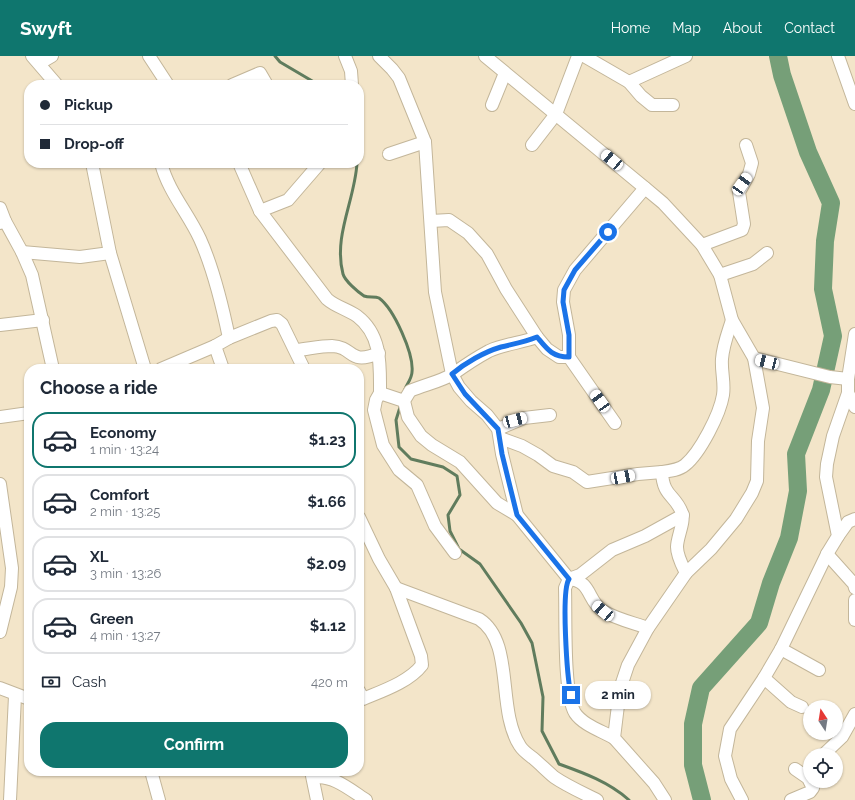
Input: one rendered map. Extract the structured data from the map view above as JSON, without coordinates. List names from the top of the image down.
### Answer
{
  "north": "top",
  "page": {
    "header": "Swyft",
    "nav": [
      "Home",
      "Map",
      "About",
      "Contact"
    ],
    "banner": ["Pickup", "Drop-off"],
    "heading": "Choose a ride",
    "list": [
      {
        "name": "Economy",
        "note": "1 min · 13:24",
        "value": "$1.23"
      },
      {
        "name": "Comfort",
        "note": "2 min · 13:25",
        "value": "$1.66"
      },
      {
        "name": "XL",
        "note": "3 min · 13:26",
        "value": "$2.09"
      },
      {
        "name": "Green",
        "note": "4 min · 13:27",
        "value": "$1.12"
      }
    ],
    "pay": ["Cash", "420 m"],
    "bubble": "2 min",
    "buttons": "Confirm"
  }
}
